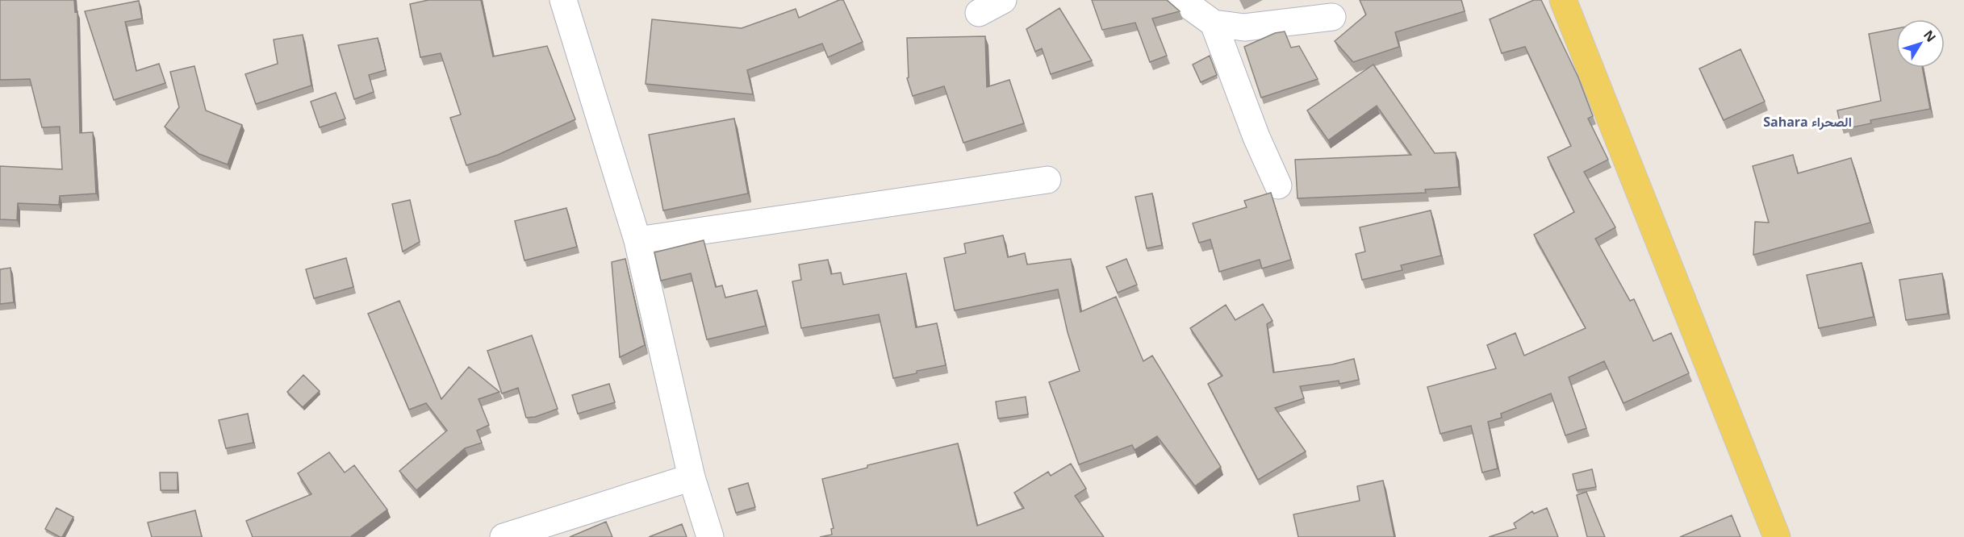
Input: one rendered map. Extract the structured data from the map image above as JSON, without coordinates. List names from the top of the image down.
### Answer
{
  "districts": ["Sahara الصحراء"],
  "north": "top right"
}
